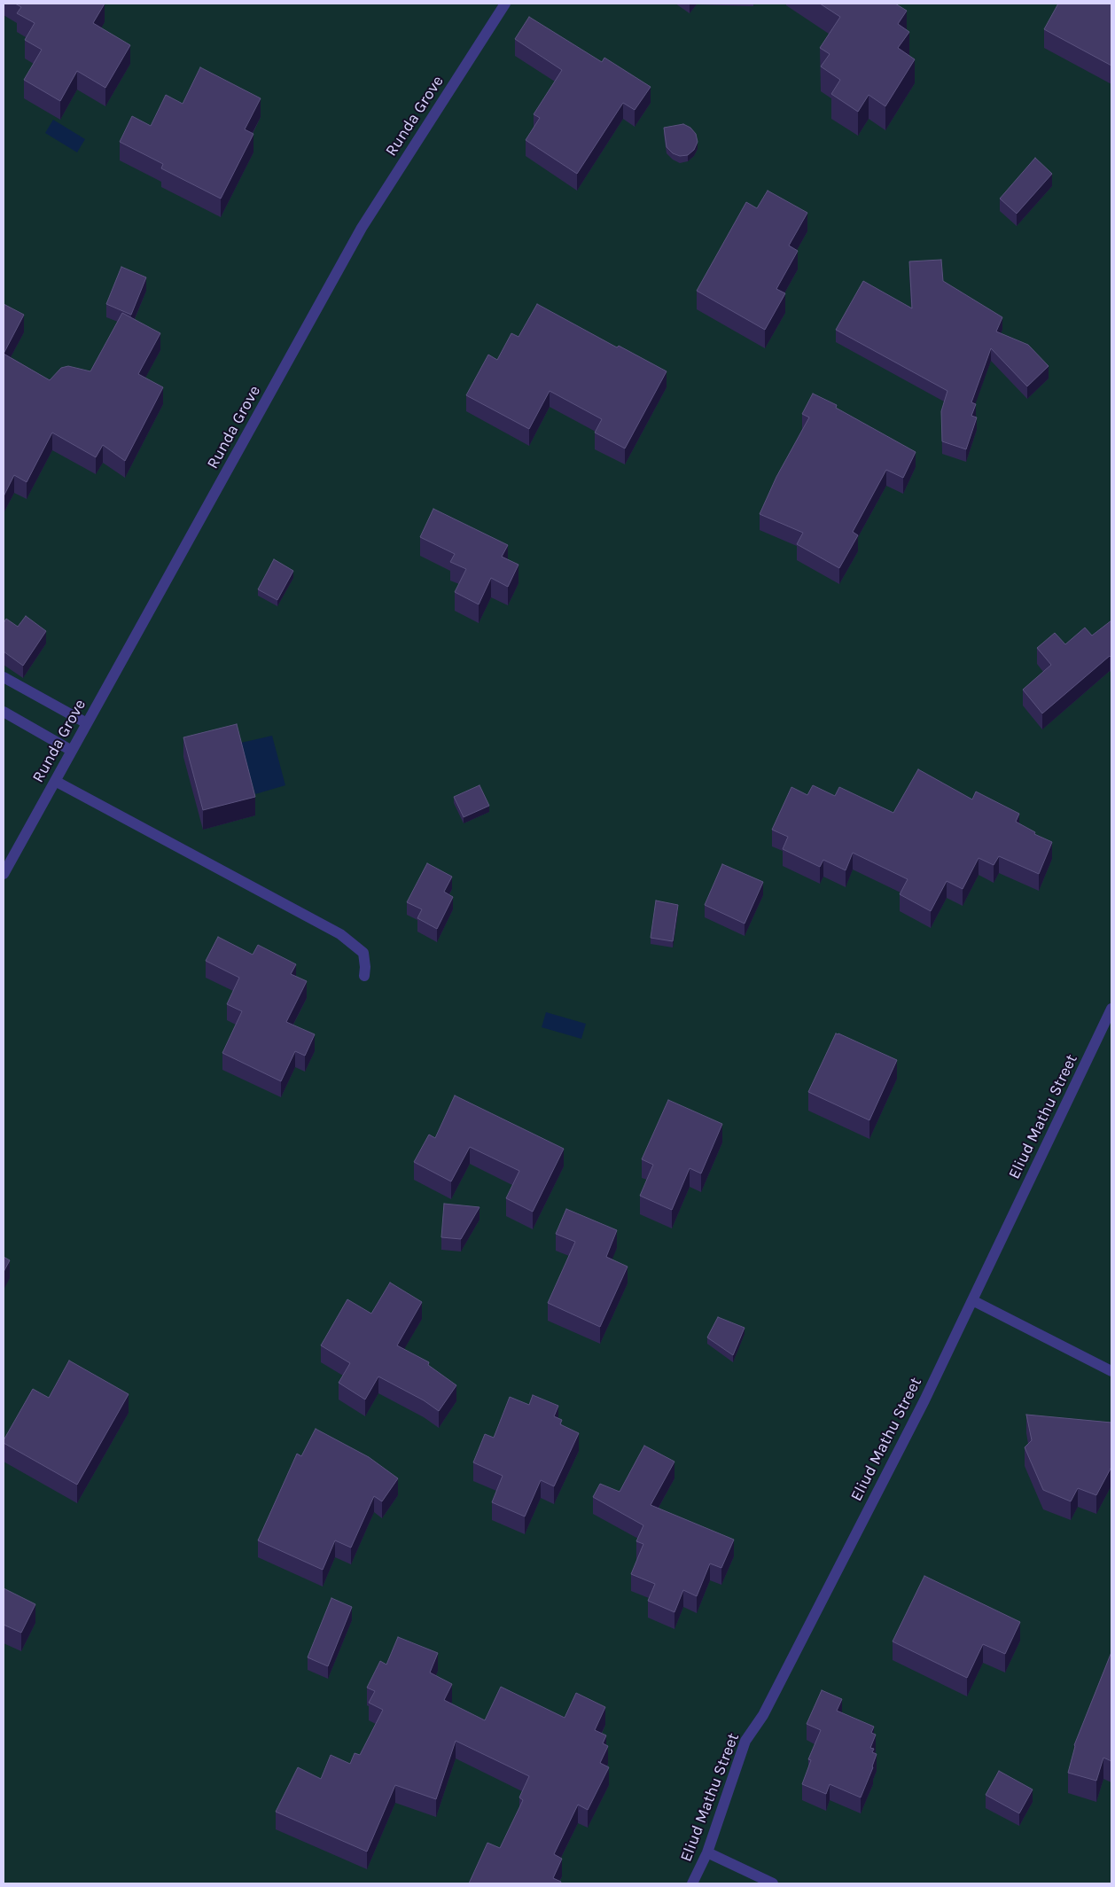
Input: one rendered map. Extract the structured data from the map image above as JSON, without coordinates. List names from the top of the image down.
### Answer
{
  "streets": {
    "street": ["Runda Grove", "Eliud Mathu Street"]
  }
}
